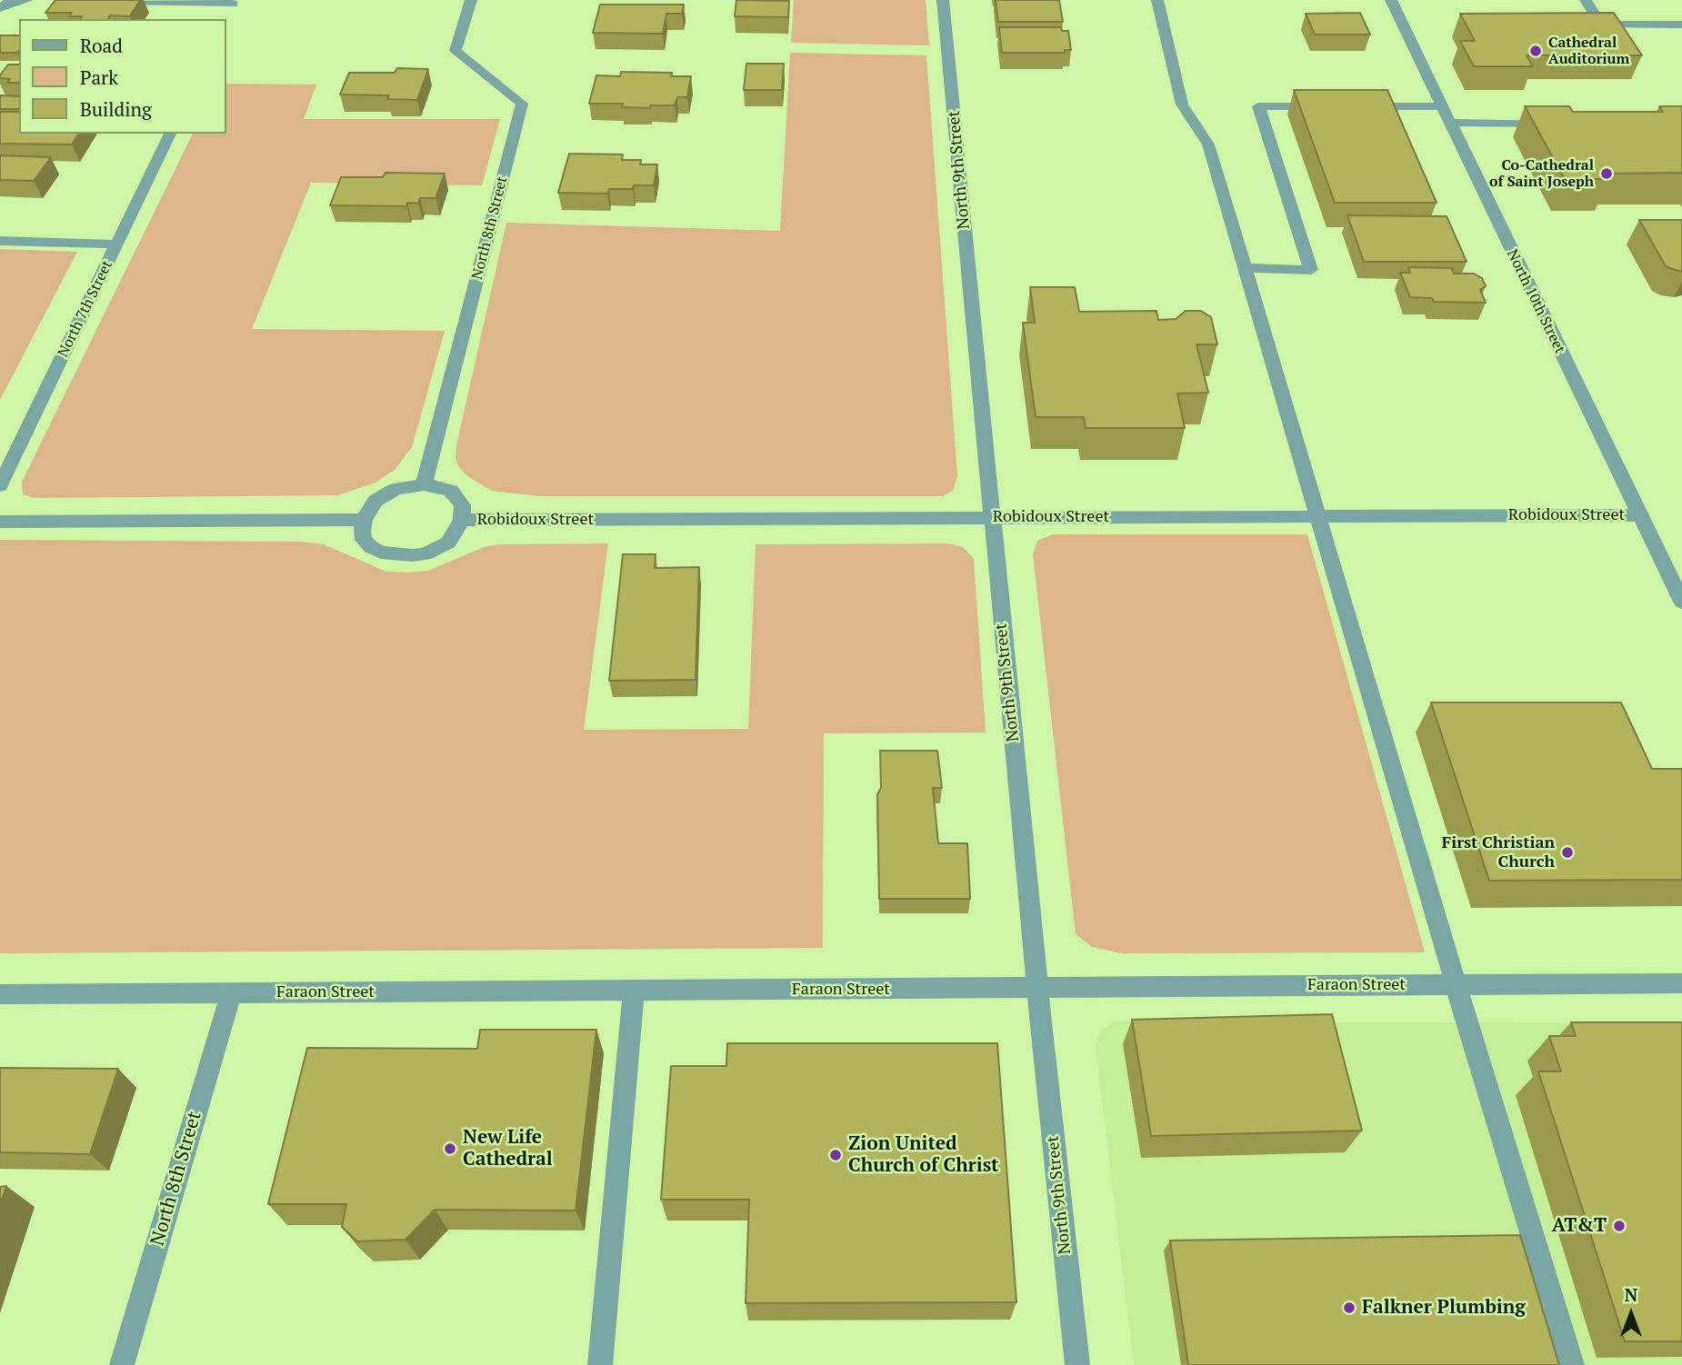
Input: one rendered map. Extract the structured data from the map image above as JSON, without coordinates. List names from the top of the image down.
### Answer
{
  "streets": {
    "street": [
      "North 9th Street",
      "North 8th Street",
      "North 10th Street",
      "North 7th Street",
      "Robidoux Street",
      "Faraon Street"
    ]
  },
  "crossings": [
    ["North 9th Street", "Robidoux Street"],
    ["North 9th Street", "Faraon Street"],
    ["North 8th Street", "Robidoux Street"],
    ["North 8th Street", "Faraon Street"],
    ["North 10th Street", "Robidoux Street"]
  ],
  "places": [
    "Cathedral Auditorium",
    "Co-Cathedral of Saint Joseph",
    "First Christian Church",
    "New Life Cathedral",
    "Zion United Church of Christ",
    "AT&T",
    "Falkner Plumbing"
  ],
  "legend": ["Road", "Park", "Building"],
  "north": "top"
}
